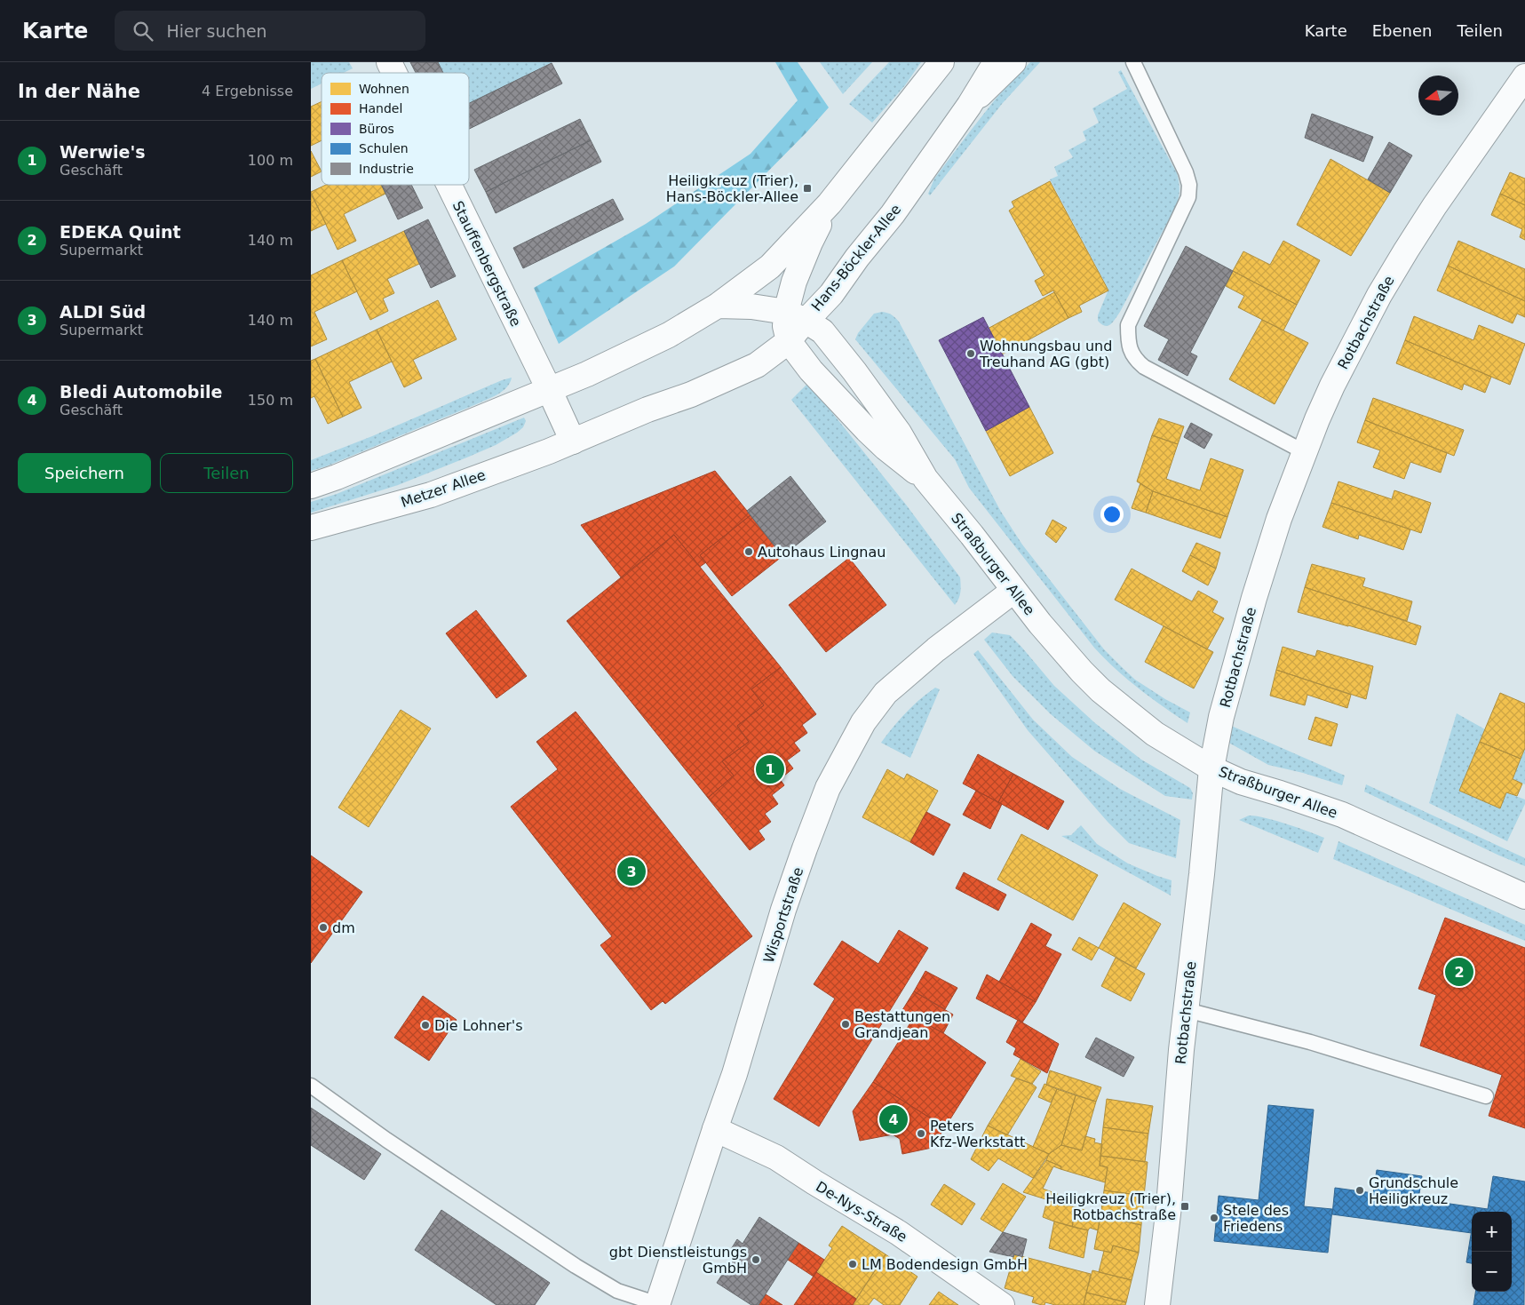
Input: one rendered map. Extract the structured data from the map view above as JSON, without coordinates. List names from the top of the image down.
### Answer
{
  "streets": {
    "street": [
      "Hans-Böckler-Allee",
      "Stauffenbergstraße",
      "Rotbachstraße",
      "Metzer Allee",
      "Straßburger Allee",
      "Wisportstraße",
      "De-Nys-Straße"
    ]
  },
  "crossings": [
    ["Hans-Böckler-Allee", "Straßburger Allee"],
    ["Stauffenbergstraße", "Metzer Allee"],
    ["Rotbachstraße", "Straßburger Allee"],
    ["Straßburger Allee", "Wisportstraße"],
    ["Wisportstraße", "De-Nys-Straße"]
  ],
  "places": {
    "transit": ["Heiligkreuz (Trier), Hans-Böckler-Allee", "Heiligkreuz (Trier), Rotbachstraße"],
    "other": [
      "Wohnungsbau und Treuhand AG (gbt)",
      "Autohaus Lingnau",
      "dm",
      "Bestattungen Grandjean",
      "Die Lohner's",
      "Peters Kfz-Werkstatt",
      "Grundschule Heiligkreuz",
      "Stele des Friedens",
      "gbt Dienstleistungs GmbH",
      "LM Bodendesign GmbH"
    ]
  },
  "legend": [
    "Wohnen",
    "Handel",
    "Büros",
    "Schulen",
    "Industrie"
  ],
  "north": "left",
  "page": {
    "header": "Karte",
    "search": "Hier suchen",
    "nav": ["Karte", "Ebenen", "Teilen"],
    "heading": ["In der Nähe", "4 Ergebnisse"],
    "list": [
      {
        "mark": "1",
        "name": "Werwie's",
        "note": "Geschäft",
        "value": "100 m"
      },
      {
        "mark": "2",
        "name": "EDEKA Quint",
        "note": "Supermarkt",
        "value": "140 m"
      },
      {
        "mark": "3",
        "name": "ALDI Süd",
        "note": "Supermarkt",
        "value": "140 m"
      },
      {
        "mark": "4",
        "name": "Bledi Automobile",
        "note": "Geschäft",
        "value": "150 m"
      }
    ],
    "buttons": ["Speichern", "Teilen"],
    "pins": [
      "1",
      "3",
      "2",
      "4"
    ],
    "map_buttons": ["+", "−"]
  }
}
